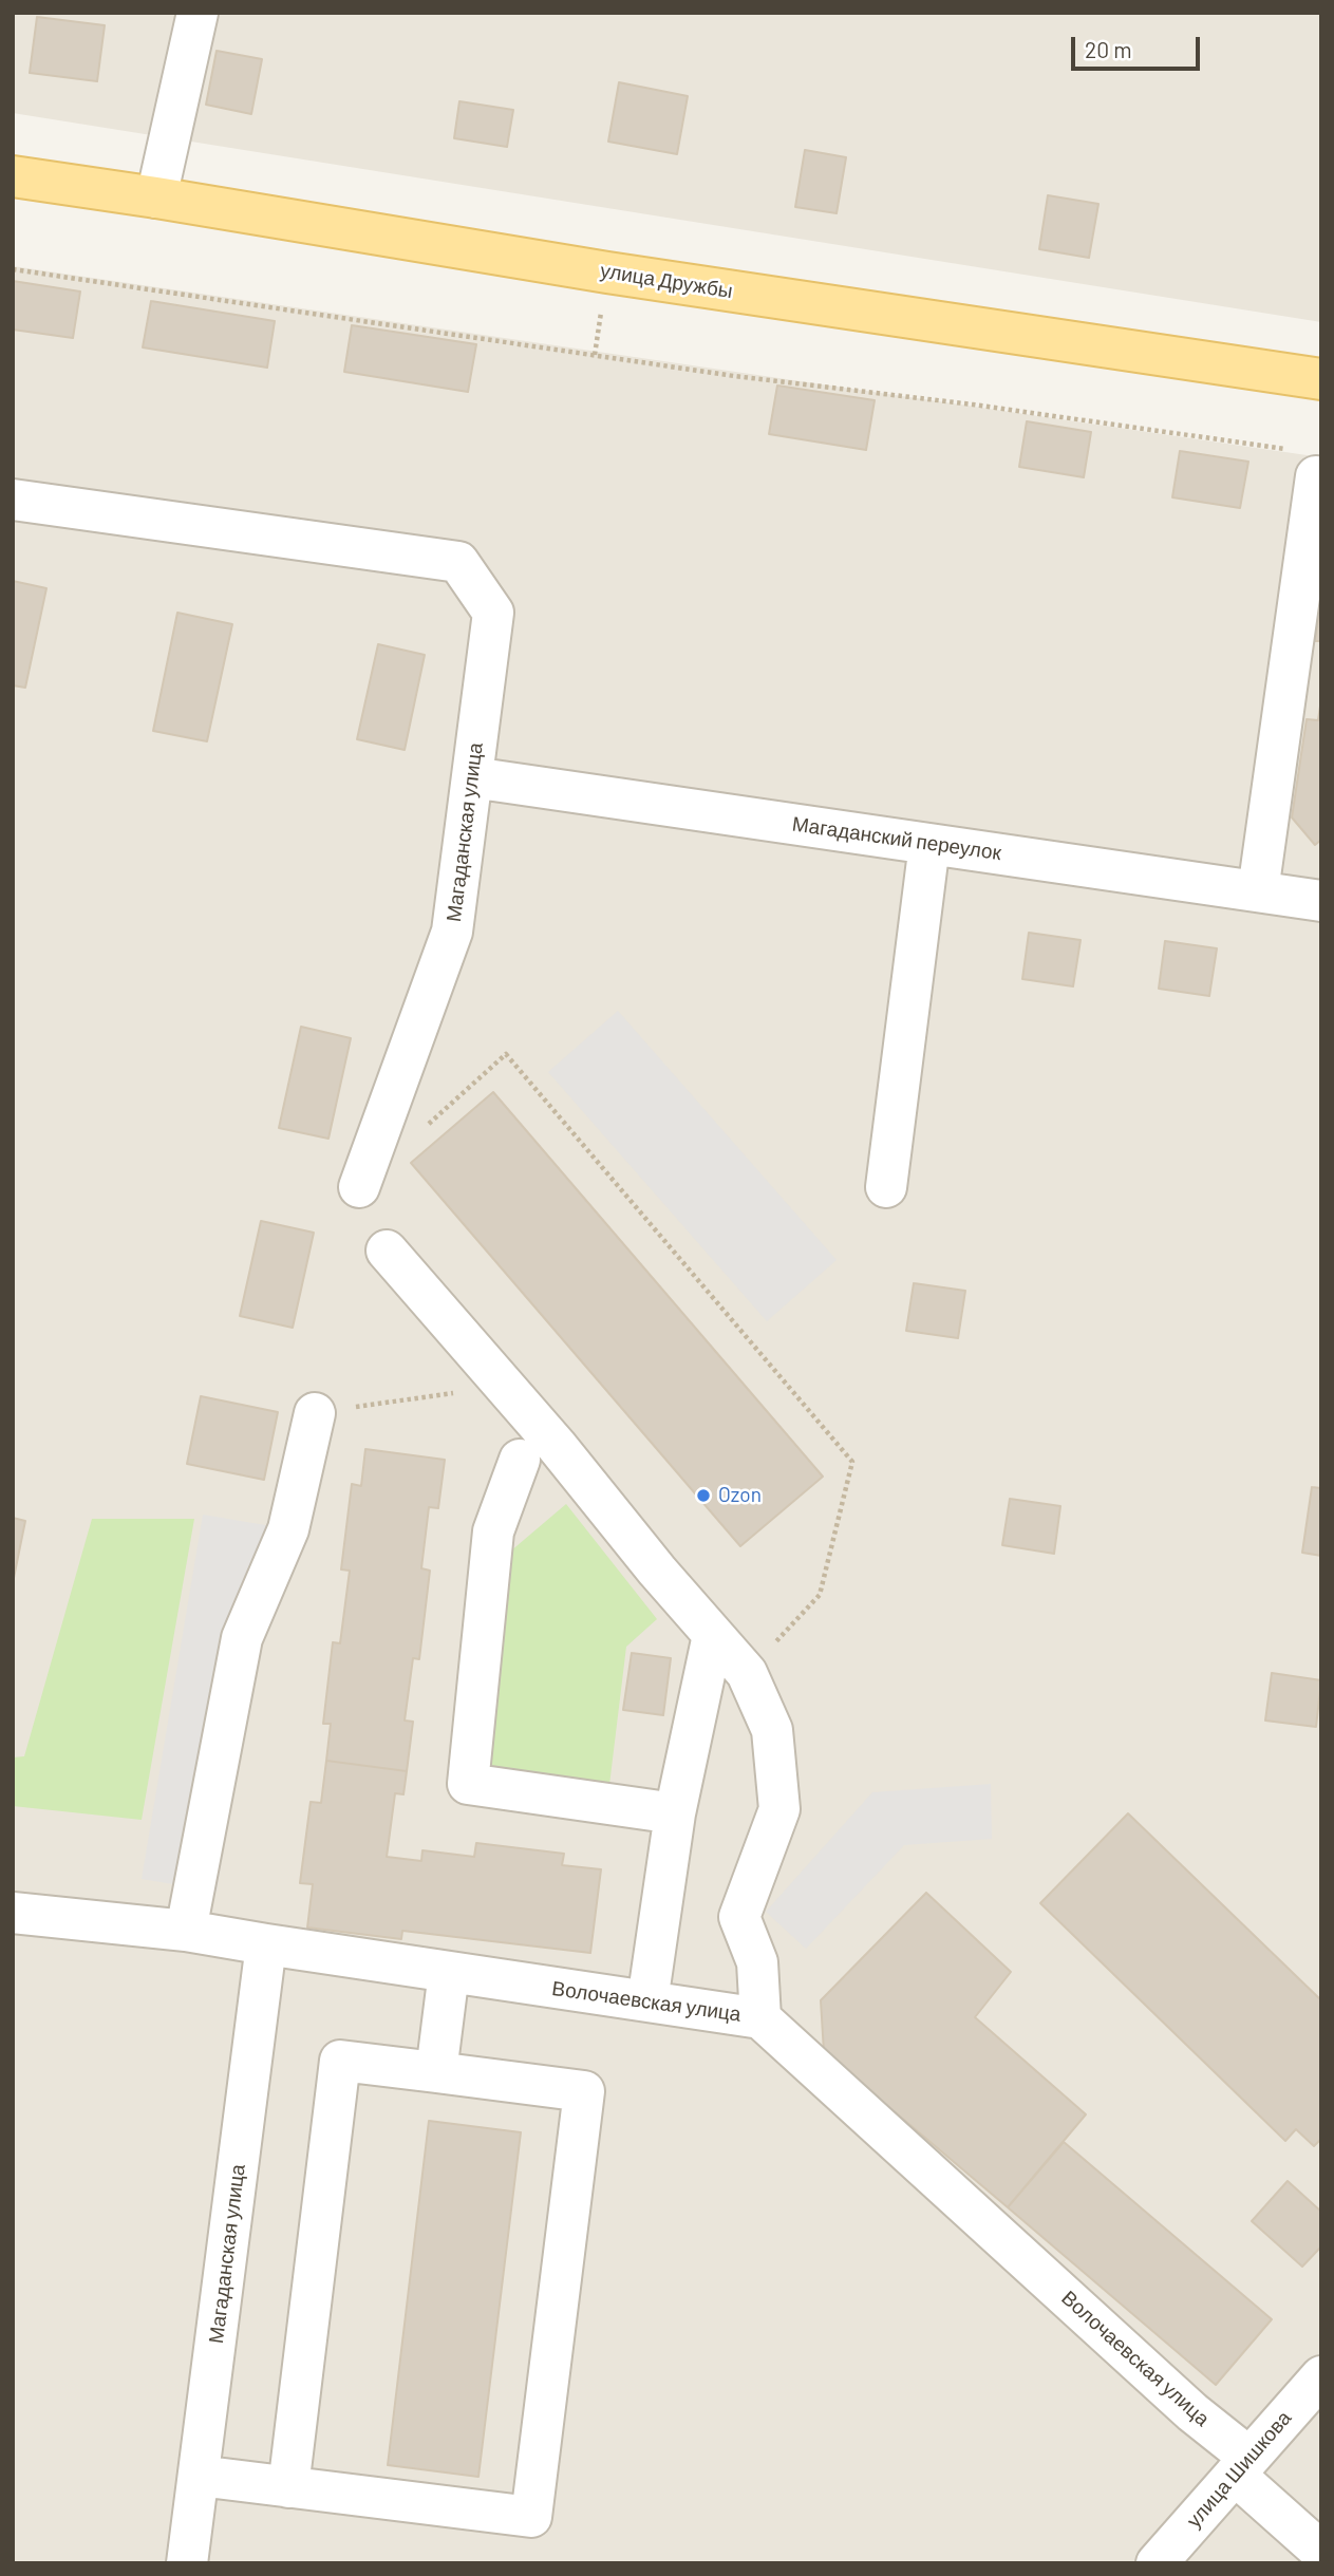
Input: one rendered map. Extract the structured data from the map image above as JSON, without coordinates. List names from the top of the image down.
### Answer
{
  "streets": {
    "main road": ["улица Дружбы"],
    "street": [
      "Магаданская улица",
      "Магаданский переулок",
      "Волочаевская улица",
      "улица Шишкова"
    ]
  },
  "crossings": [
    ["Магаданская улица", "Магаданский переулок"],
    ["Магаданская улица", "Волочаевская улица"],
    ["Волочаевская улица", "улица Шишкова"]
  ],
  "places": ["Ozon"],
  "scale_bar": "20 m"
}
